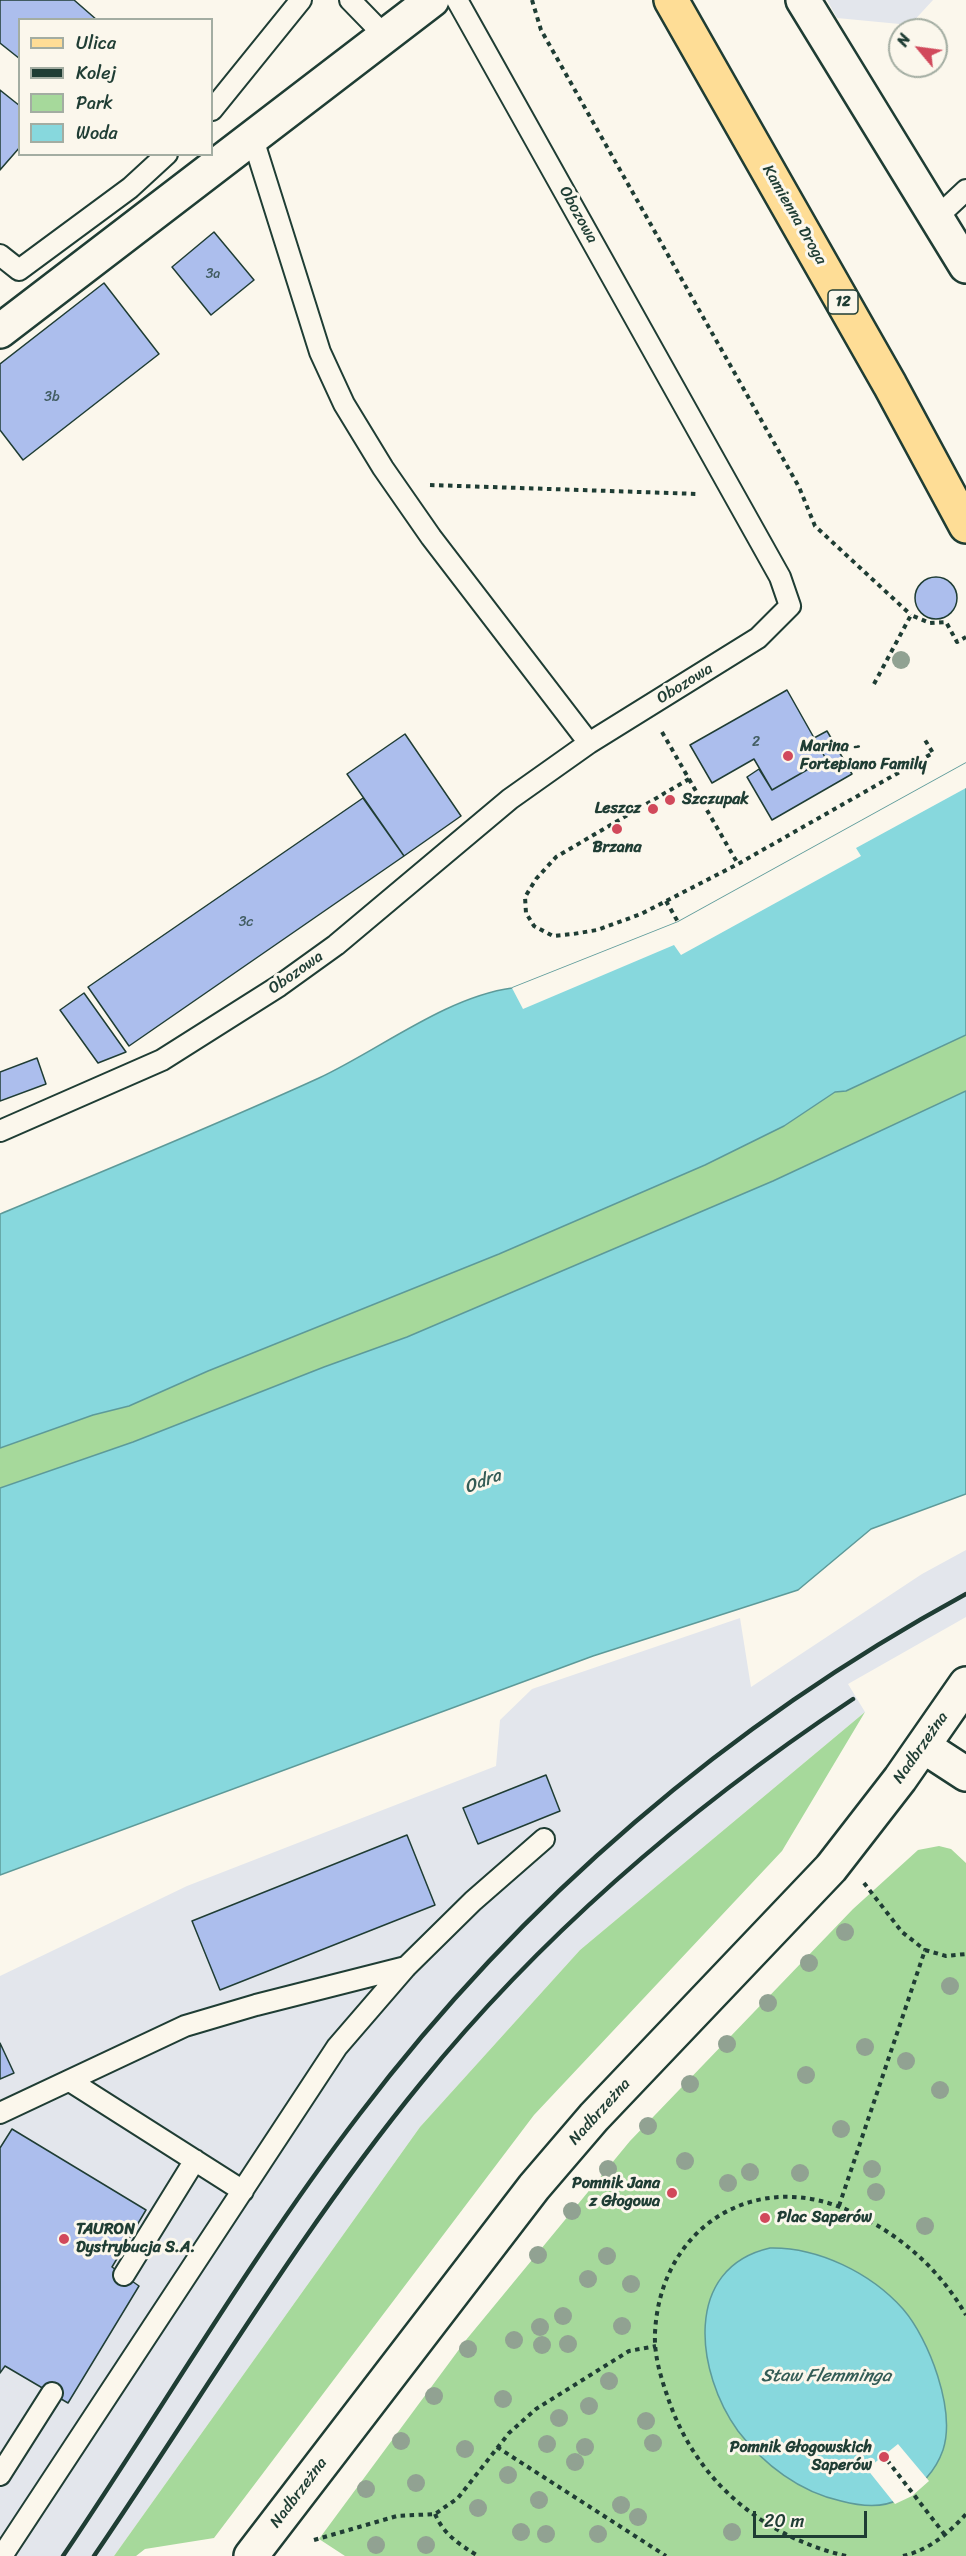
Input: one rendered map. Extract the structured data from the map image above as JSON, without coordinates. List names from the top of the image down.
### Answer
{
  "streets": {
    "main road": ["Kamienna Droga", "12"],
    "street": ["Nadbrzeżna"],
    "lane": ["Obozowa"]
  },
  "water": ["Odra", "Staw Flemminga"],
  "places": [
    "Marina - Fortepiano Family",
    "Szczupak",
    "Leszcz",
    "Brzana",
    "Pomnik Jana z Głogowa",
    "Plac Saperów",
    "TAURON Dystrybucja S.A.",
    "Pomnik Głogowskich Saperów"
  ],
  "house_numbers": [
    "3a",
    "3b",
    "2",
    "3c"
  ],
  "legend": [
    "Ulica",
    "Kolej",
    "Park",
    "Woda"
  ],
  "scale_bar": "20 m",
  "north": "top left"
}
